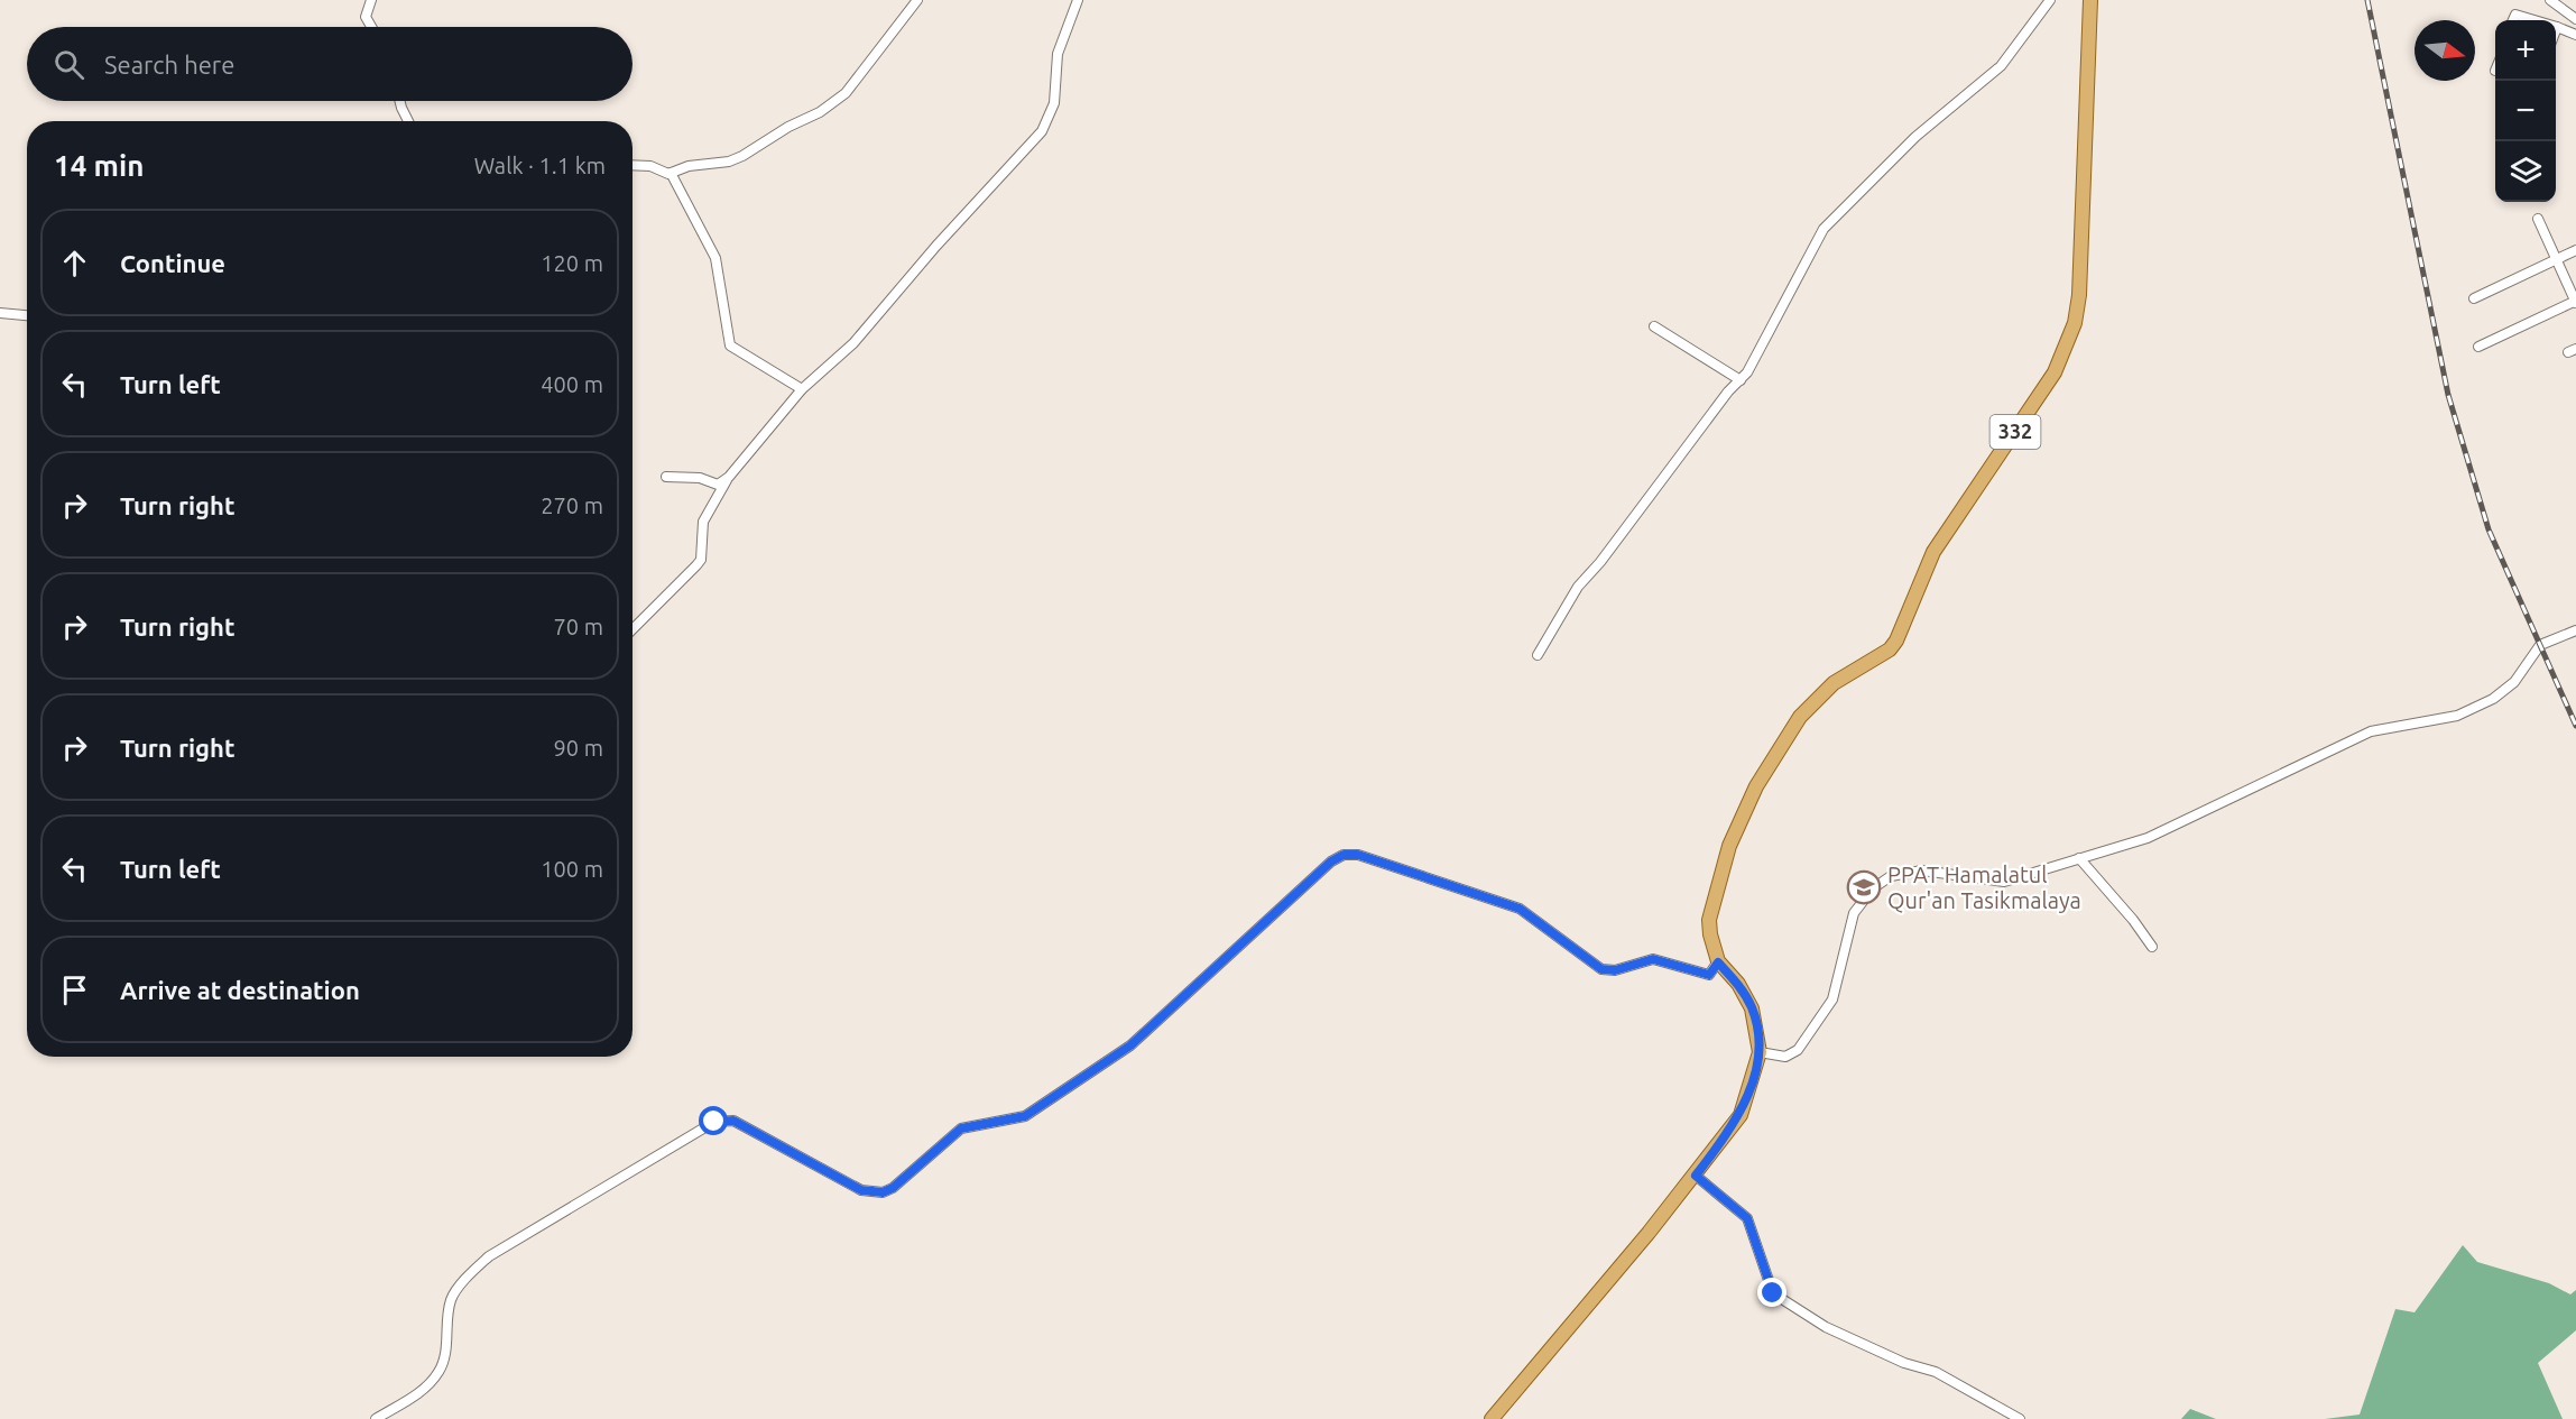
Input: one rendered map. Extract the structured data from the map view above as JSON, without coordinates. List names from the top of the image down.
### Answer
{
  "streets": {
    "main road": ["332"]
  },
  "places": {
    "school or university": ["PPAT Hamalatul Qur'an Tasikmalaya"]
  },
  "north": "right",
  "page": {
    "map_buttons": ["+", "−"],
    "search": "Search here",
    "heading": ["14 min", "Walk · 1.1 km"],
    "list": [
      ["Continue", "120 m"],
      ["Turn left", "400 m"],
      ["Turn right", "270 m"],
      ["Turn right", "70 m"],
      ["Turn right", "90 m"],
      ["Turn left", "100 m"],
      "Arrive at destination"
    ]
  }
}
